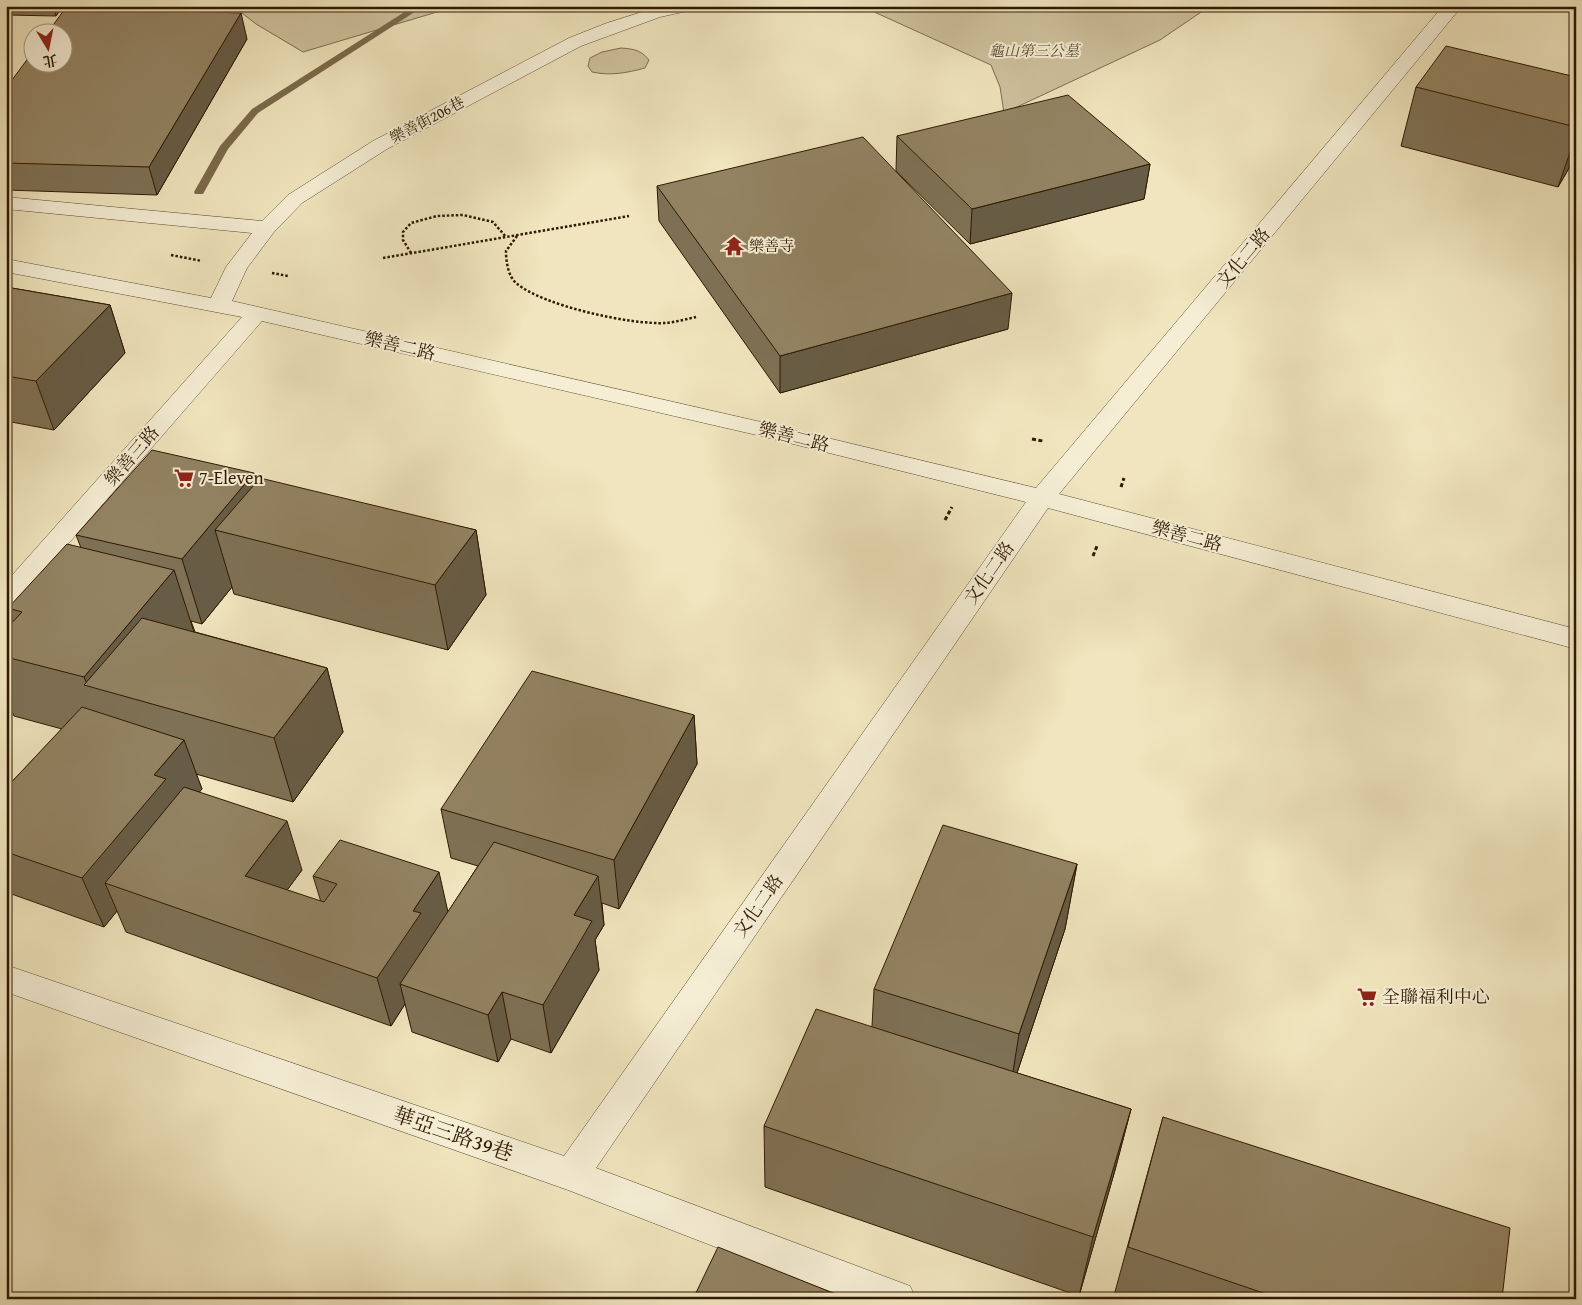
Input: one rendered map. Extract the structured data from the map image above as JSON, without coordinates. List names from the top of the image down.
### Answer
{
  "streets": {
    "street": [
      "樂善街206巷",
      "文化二路",
      "樂善二路",
      "樂善三路",
      "華亞三路39巷"
    ]
  },
  "crossings": [
    ["樂善街206巷", "樂善二路"],
    ["文化二路", "樂善二路"],
    ["文化二路", "華亞三路39巷"],
    ["樂善二路", "樂善三路"]
  ],
  "parks": ["龜山第三公墓"],
  "places": {
    "temple": ["樂善寺"],
    "supermarket": ["7-Eleven", "全聯福利中心"]
  },
  "north": "bottom"
}
